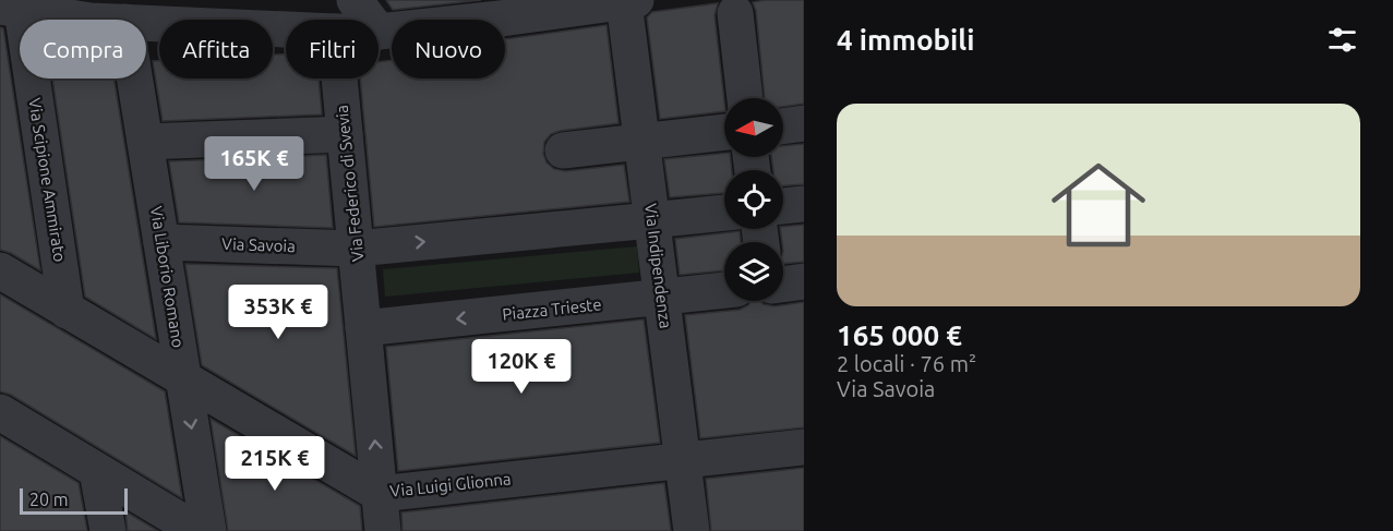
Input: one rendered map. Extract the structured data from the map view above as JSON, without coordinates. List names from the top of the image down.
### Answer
{
  "streets": {
    "street": [
      "Via Scipione Ammirato",
      "Via Federico di Svevia",
      "Via Savoia",
      "Via Indipendenza",
      "Via Liborio Romano",
      "Piazza Trieste",
      "Via Luigi Glionna"
    ]
  },
  "crossings": [
    ["Via Scipione Ammirato", "Via Luigi Glionna"],
    ["Via Federico di Svevia", "Via Savoia"],
    ["Via Federico di Svevia", "Piazza Trieste"],
    ["Via Federico di Svevia", "Via Luigi Glionna"],
    ["Via Savoia", "Via Liborio Romano"],
    ["Via Indipendenza", "Piazza Trieste"],
    ["Via Indipendenza", "Via Luigi Glionna"],
    ["Via Liborio Romano", "Via Luigi Glionna"]
  ],
  "scale_bar": "20 m",
  "north": "left",
  "page": {
    "heading": "4 immobili",
    "chip": [
      "Compra",
      "Affitta",
      "Filtri",
      "Nuovo"
    ],
    "list": [
      {
        "name": "165 000 €",
        "note": "2 locali · 76 m² · Via Savoia"
      }
    ],
    "price": [
      "165K €",
      "353K €",
      "120K €",
      "215K €"
    ],
    "scale": "20 m"
  }
}
